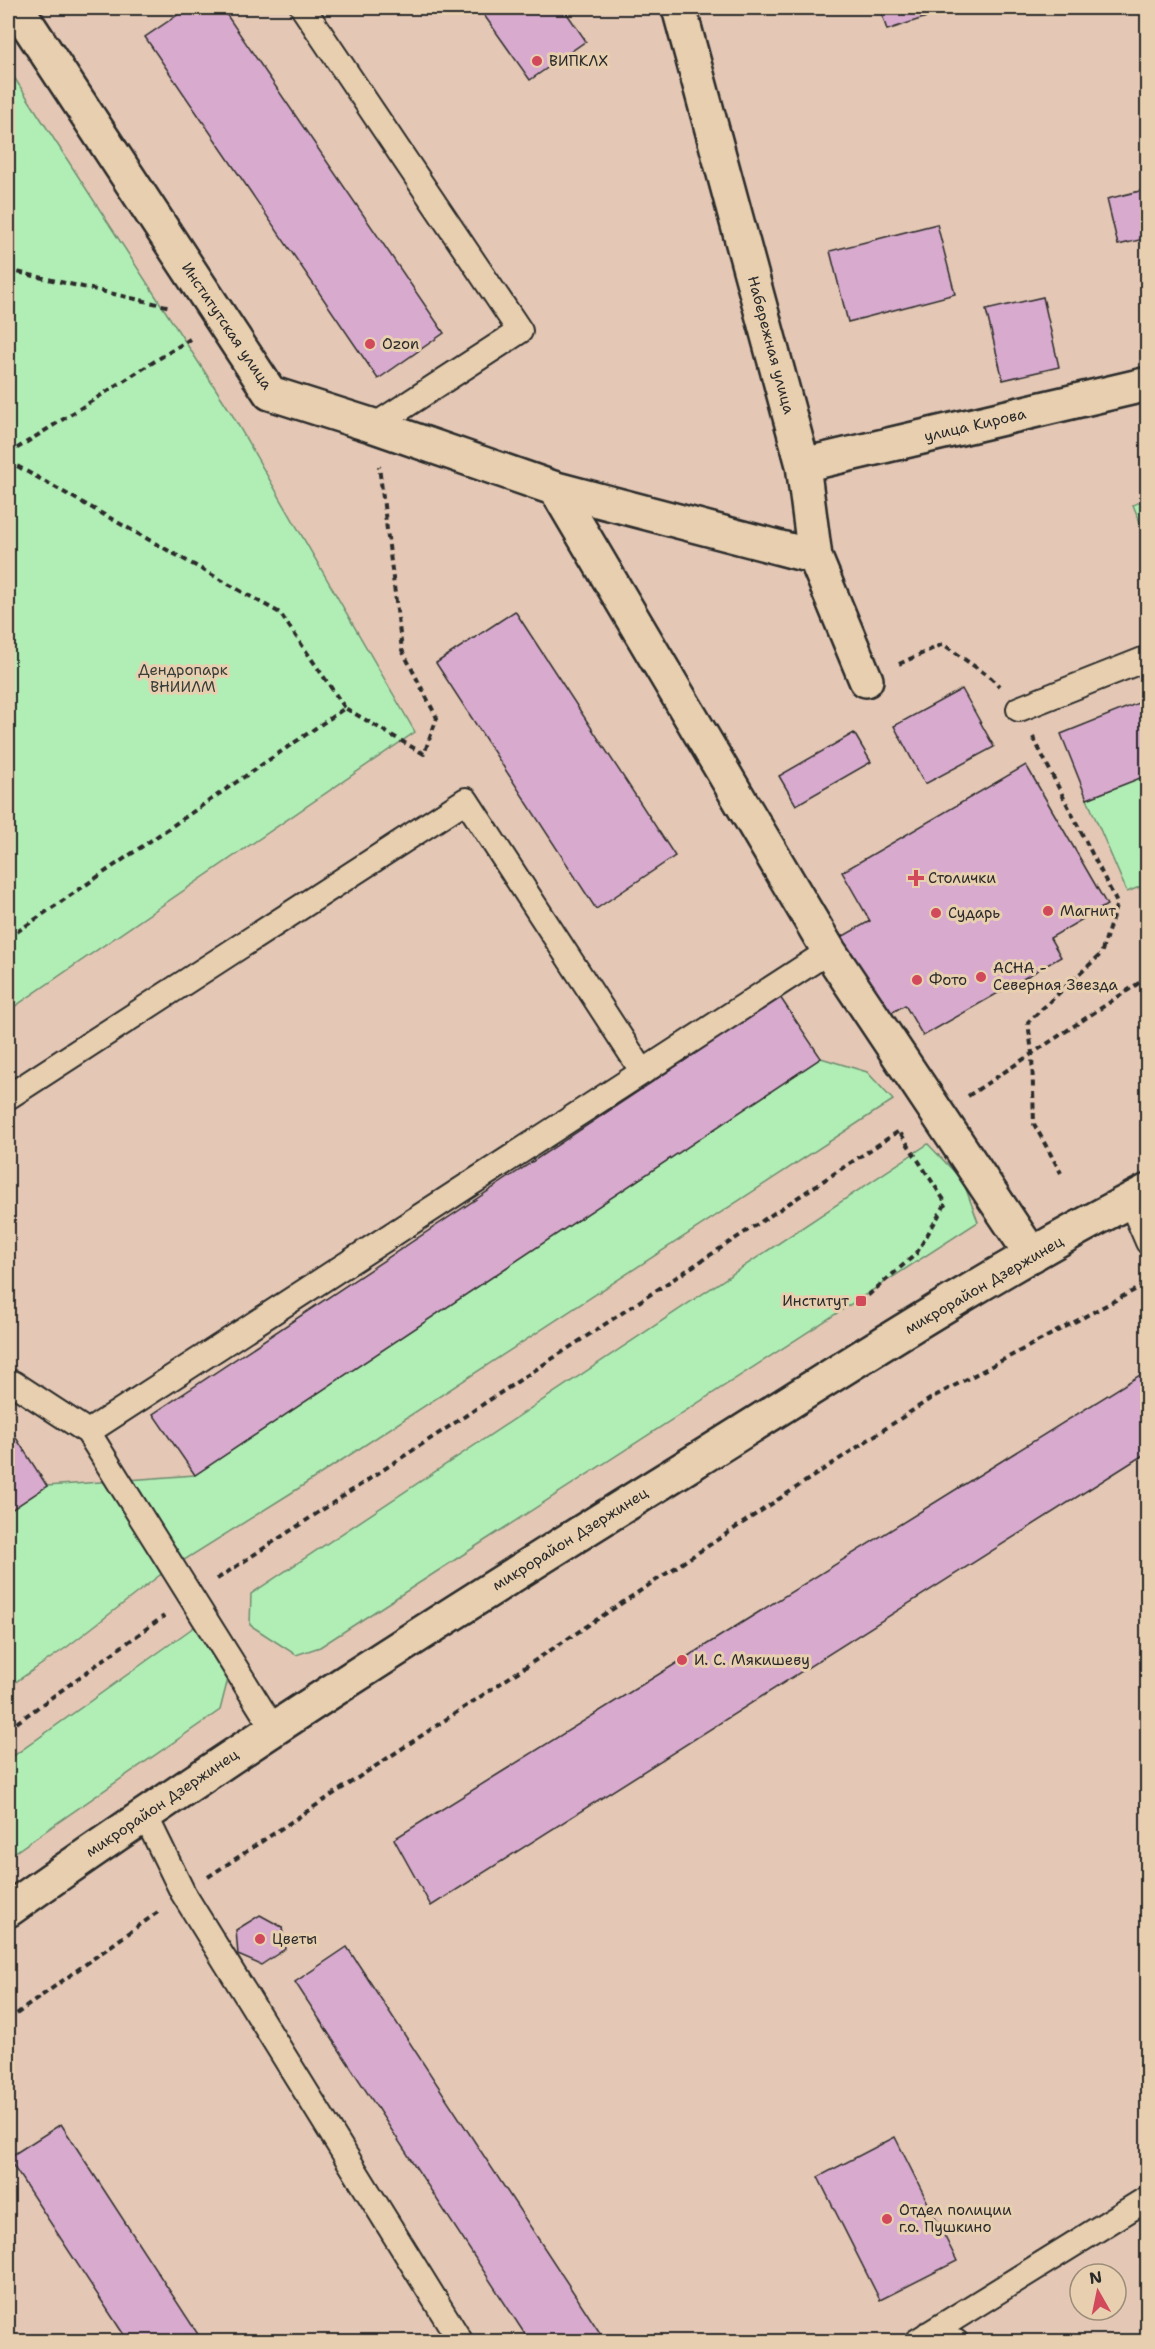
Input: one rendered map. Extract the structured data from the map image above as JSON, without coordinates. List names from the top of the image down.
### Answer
{
  "streets": {
    "street": [
      "Институтская улица",
      "Набережная улица",
      "улица Кирова",
      "микрорайон Дзержинец"
    ]
  },
  "crossings": [
    ["Институтская улица", "Набережная улица"],
    ["Набережная улица", "улица Кирова"]
  ],
  "parks": ["Дендропарк ВНИИЛМ"],
  "places": {
    "other": [
      "ВИПКЛХ",
      "Ozon",
      "Магнит",
      "Сударь",
      "АСНА - Северная Звезда",
      "Фото",
      "И. С. Мякишеву",
      "Цветы",
      "Отдел полиции г.о. Пушкино"
    ],
    "health": ["Столички"],
    "transit": ["Институт"]
  },
  "north": "top"
}
